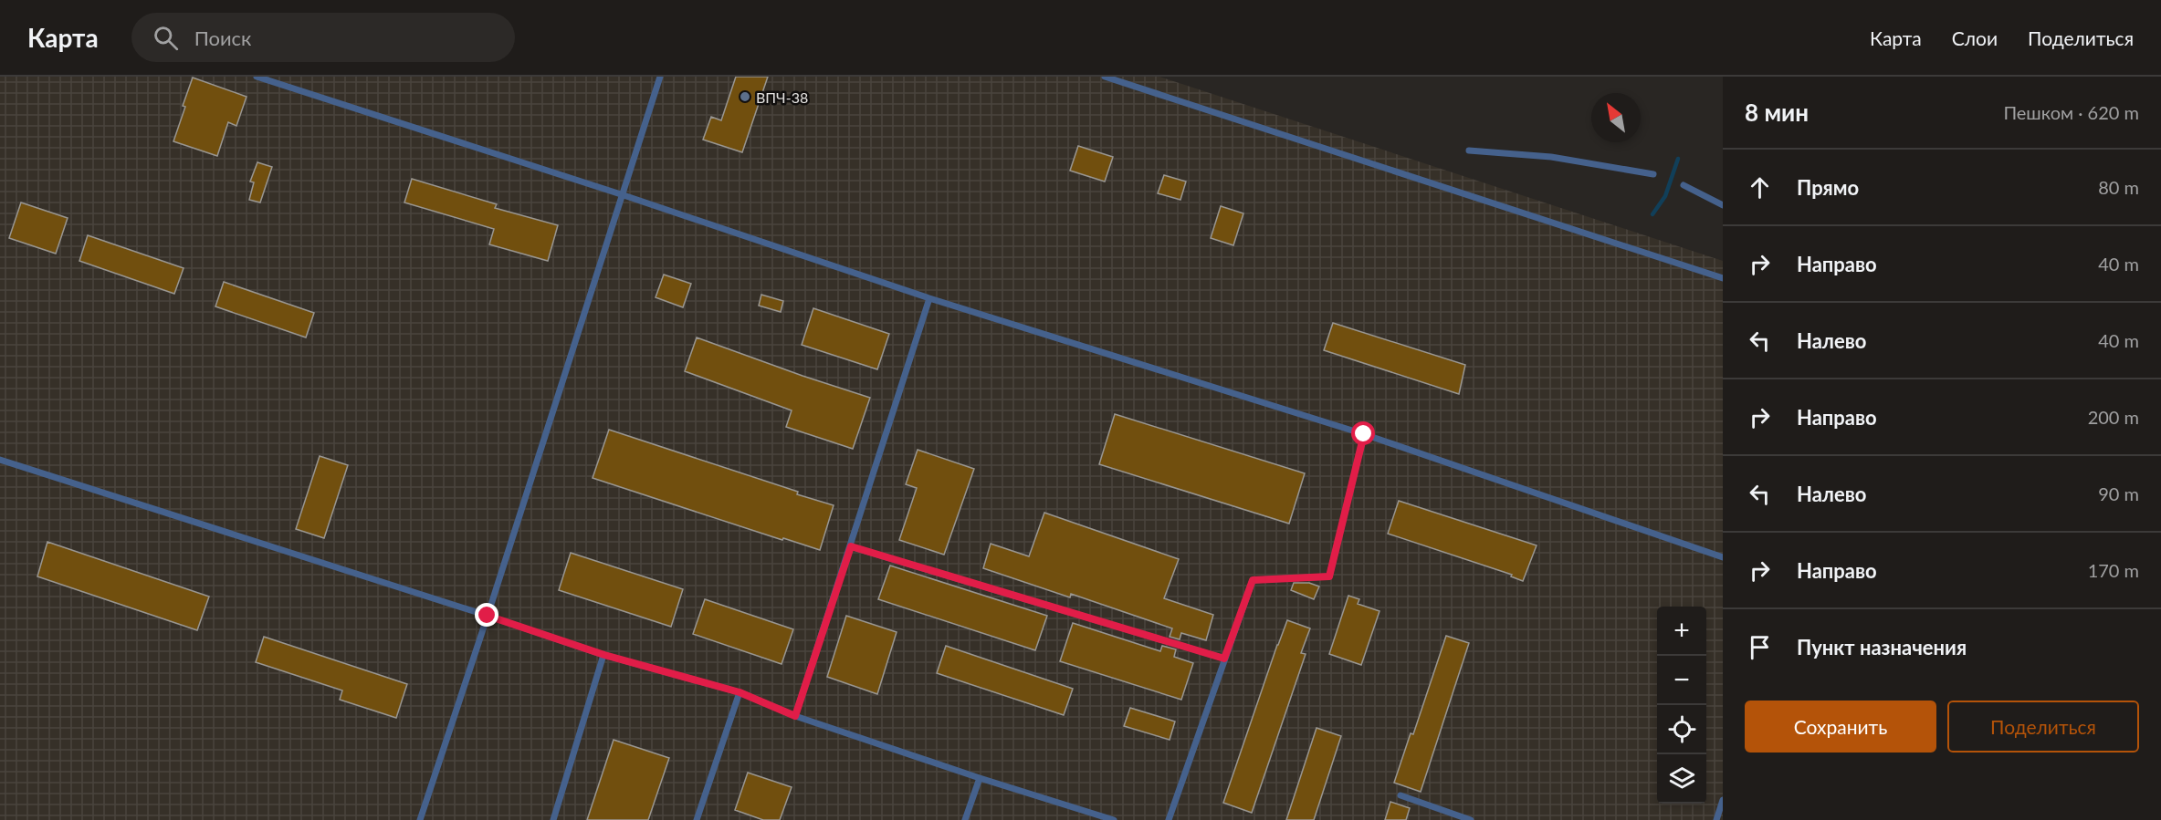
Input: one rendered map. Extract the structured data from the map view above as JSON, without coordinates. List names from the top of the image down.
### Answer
{
  "places": ["ВПЧ-38"],
  "north": "top left",
  "page": {
    "header": "Карта",
    "search": "Поиск",
    "nav": ["Карта", "Слои", "Поделиться"],
    "heading": ["8 мин", "Пешком · 620 m"],
    "list": [
      ["Прямо", "80 m"],
      ["Направо", "40 m"],
      ["Налево", "40 m"],
      ["Направо", "200 m"],
      ["Налево", "90 m"],
      ["Направо", "170 m"],
      "Пункт назначения"
    ],
    "map_buttons": ["+", "−"],
    "buttons": ["Сохранить", "Поделиться"]
  }
}
